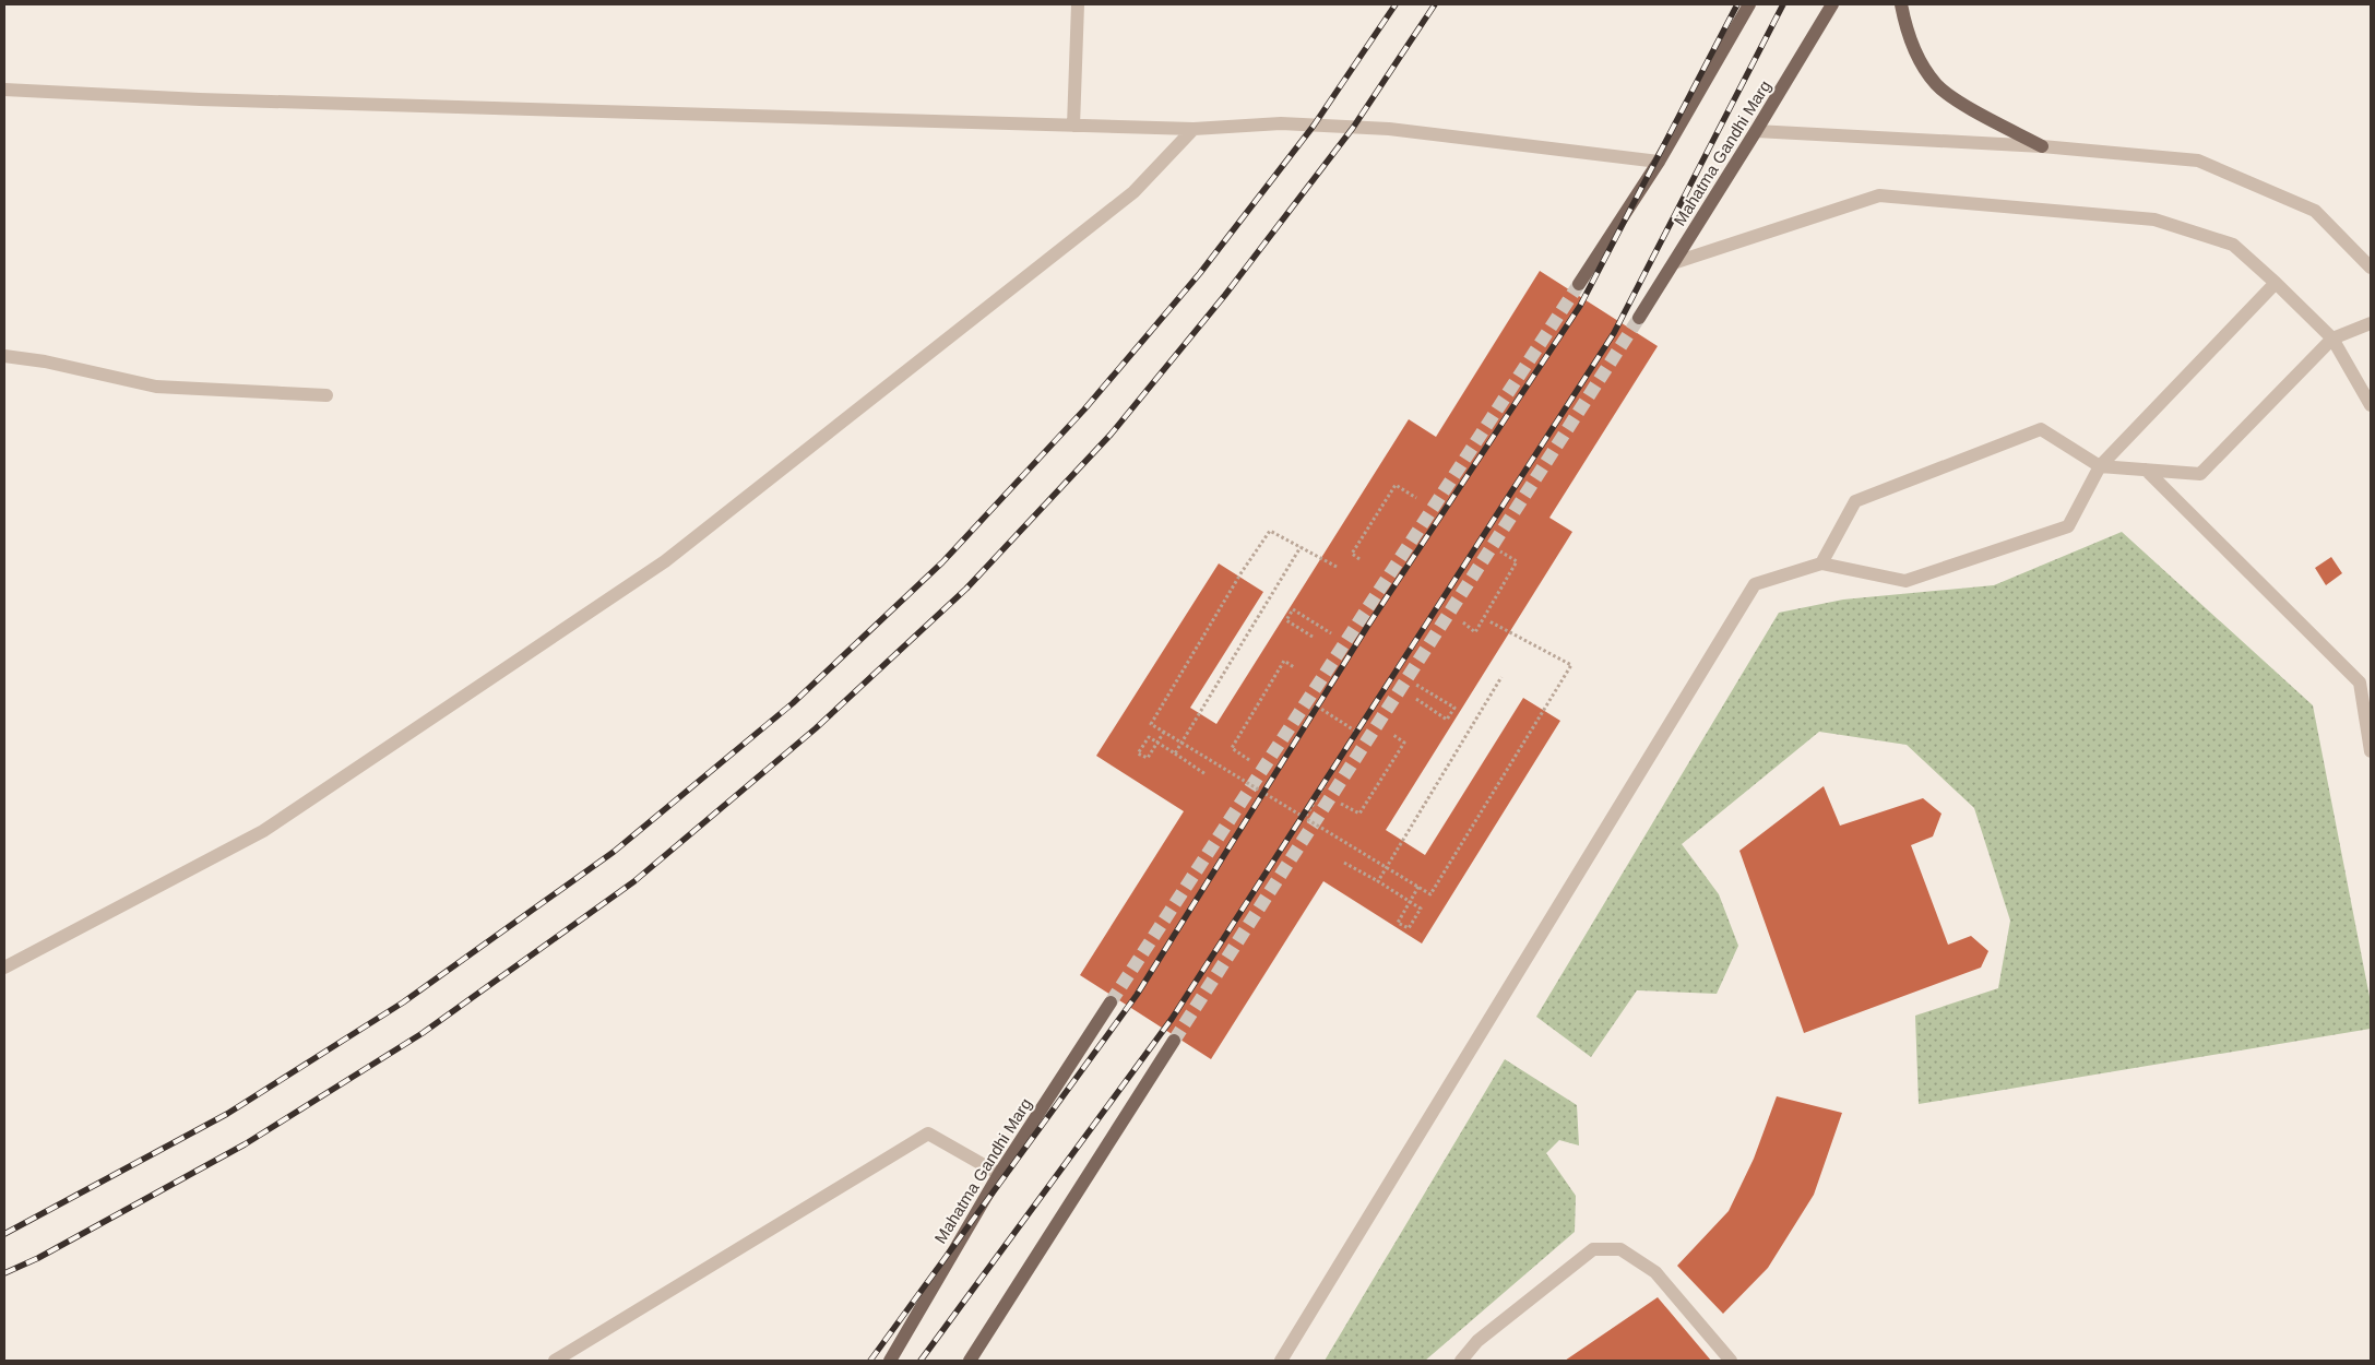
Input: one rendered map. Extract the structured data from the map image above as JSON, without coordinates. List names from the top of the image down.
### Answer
{
  "streets": {
    "main road": ["Mahatma Gandhi Marg"]
  }
}
